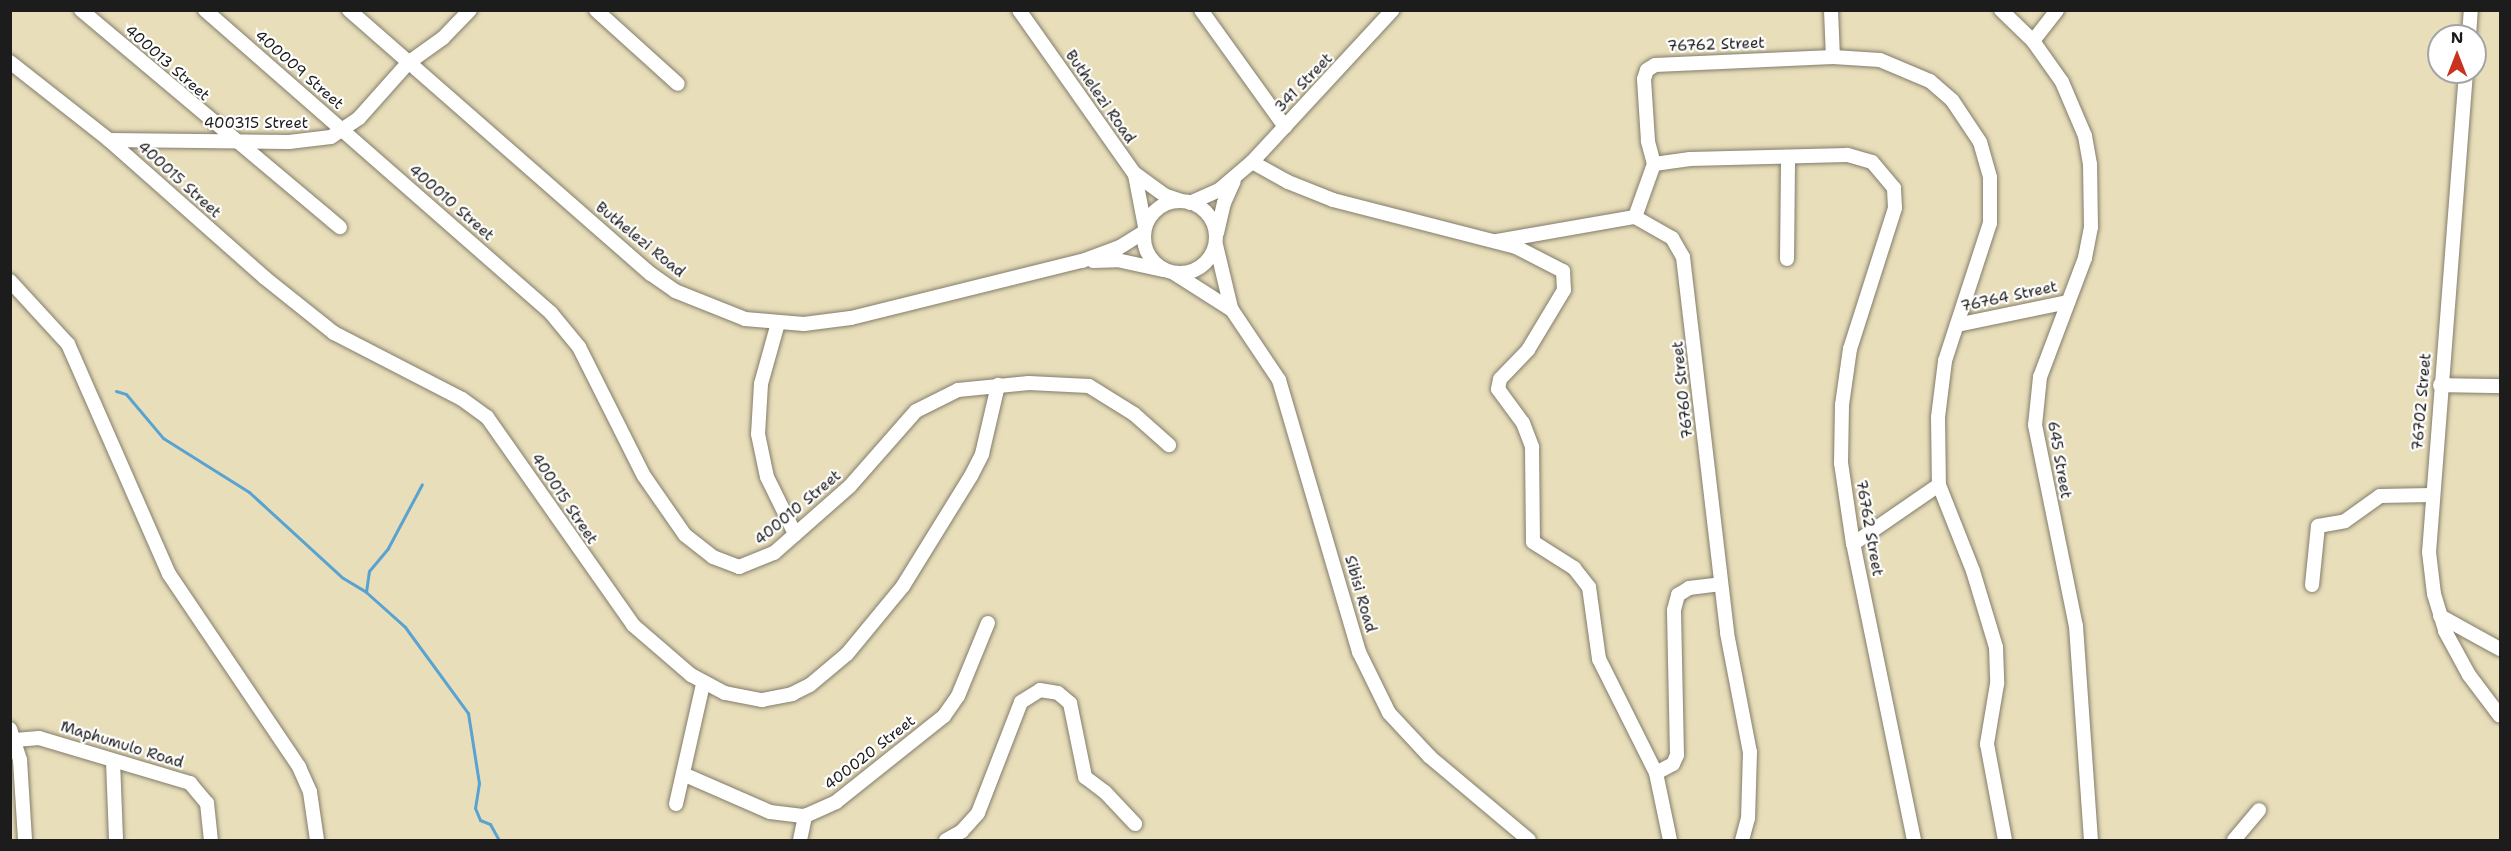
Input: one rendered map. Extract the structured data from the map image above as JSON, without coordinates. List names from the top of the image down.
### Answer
{
  "streets": {
    "street": [
      "76762 Street",
      "400013 Street",
      "400009 Street",
      "341 Street",
      "Buthelezi Road",
      "400315 Street",
      "400015 Street",
      "400010 Street",
      "76764 Street",
      "76760 Street",
      "76702 Street",
      "645 Street",
      "Sibisi Road",
      "Maphumulo Road",
      "400020 Street"
    ]
  },
  "crossings": [
    ["76762 Street", "76764 Street"],
    ["400013 Street", "400315 Street"],
    ["400009 Street", "400315 Street"],
    ["400009 Street", "400010 Street"],
    ["341 Street", "Buthelezi Road"],
    ["341 Street", "Sibisi Road"],
    ["Buthelezi Road", "Sibisi Road"],
    ["400315 Street", "400015 Street"],
    ["400315 Street", "400010 Street"],
    ["400015 Street", "400010 Street"],
    ["76764 Street", "645 Street"]
  ],
  "north": "top"
}
